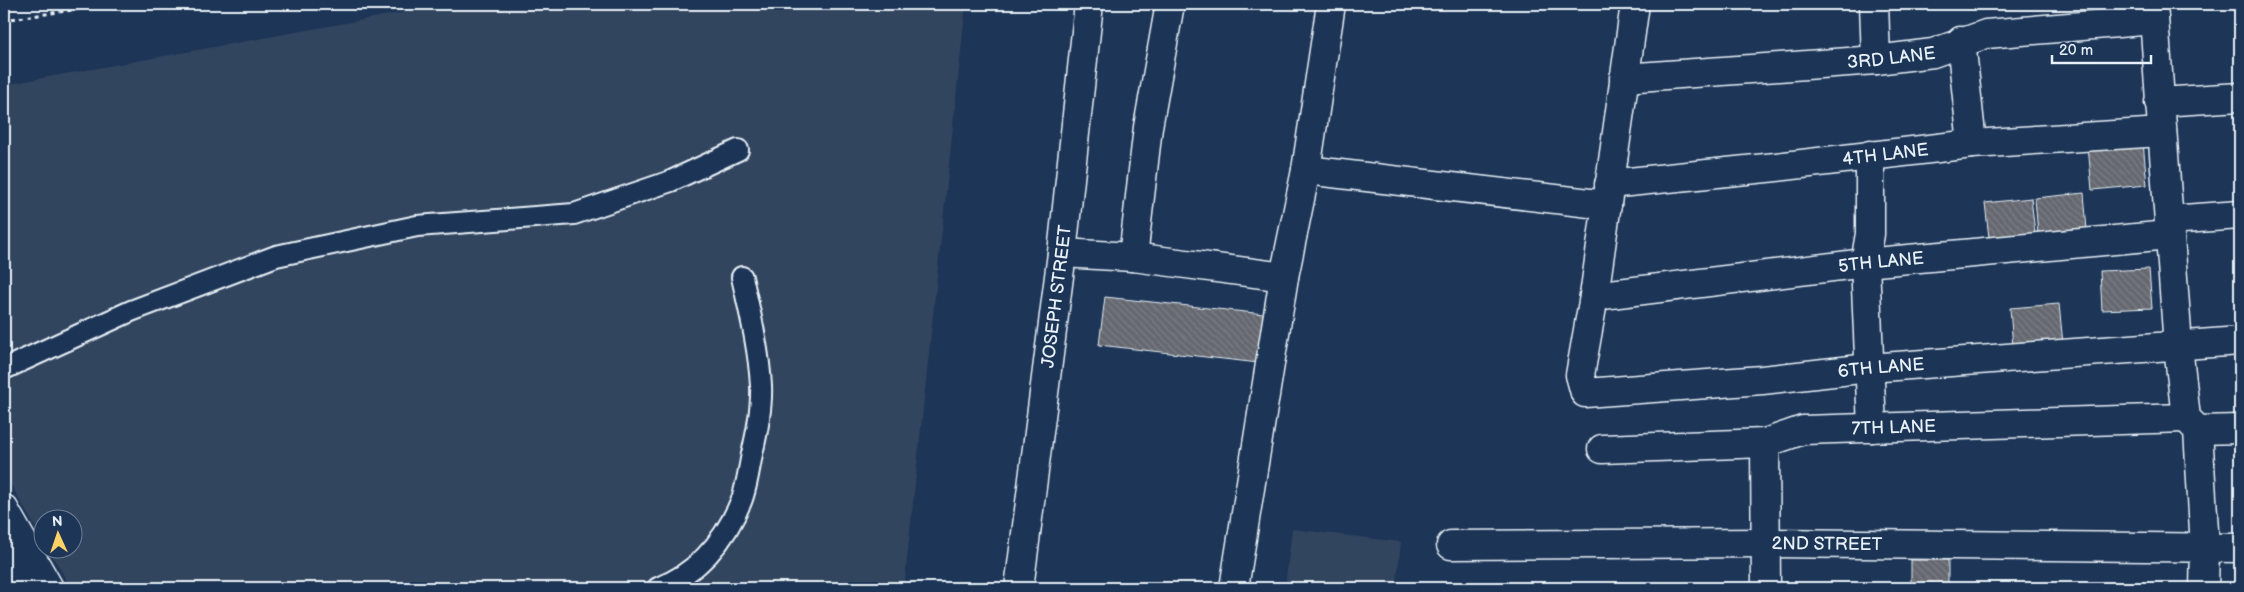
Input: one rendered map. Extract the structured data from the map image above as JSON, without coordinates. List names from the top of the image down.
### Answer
{
  "streets": {
    "street": [
      "3RD LANE",
      "4TH LANE",
      "5TH LANE",
      "JOSEPH STREET",
      "6TH LANE",
      "7TH LANE",
      "2ND STREET"
    ]
  },
  "crossings": [
    ["5TH LANE", "6TH LANE"]
  ],
  "scale_bar": "20 m",
  "north": "top"
}
